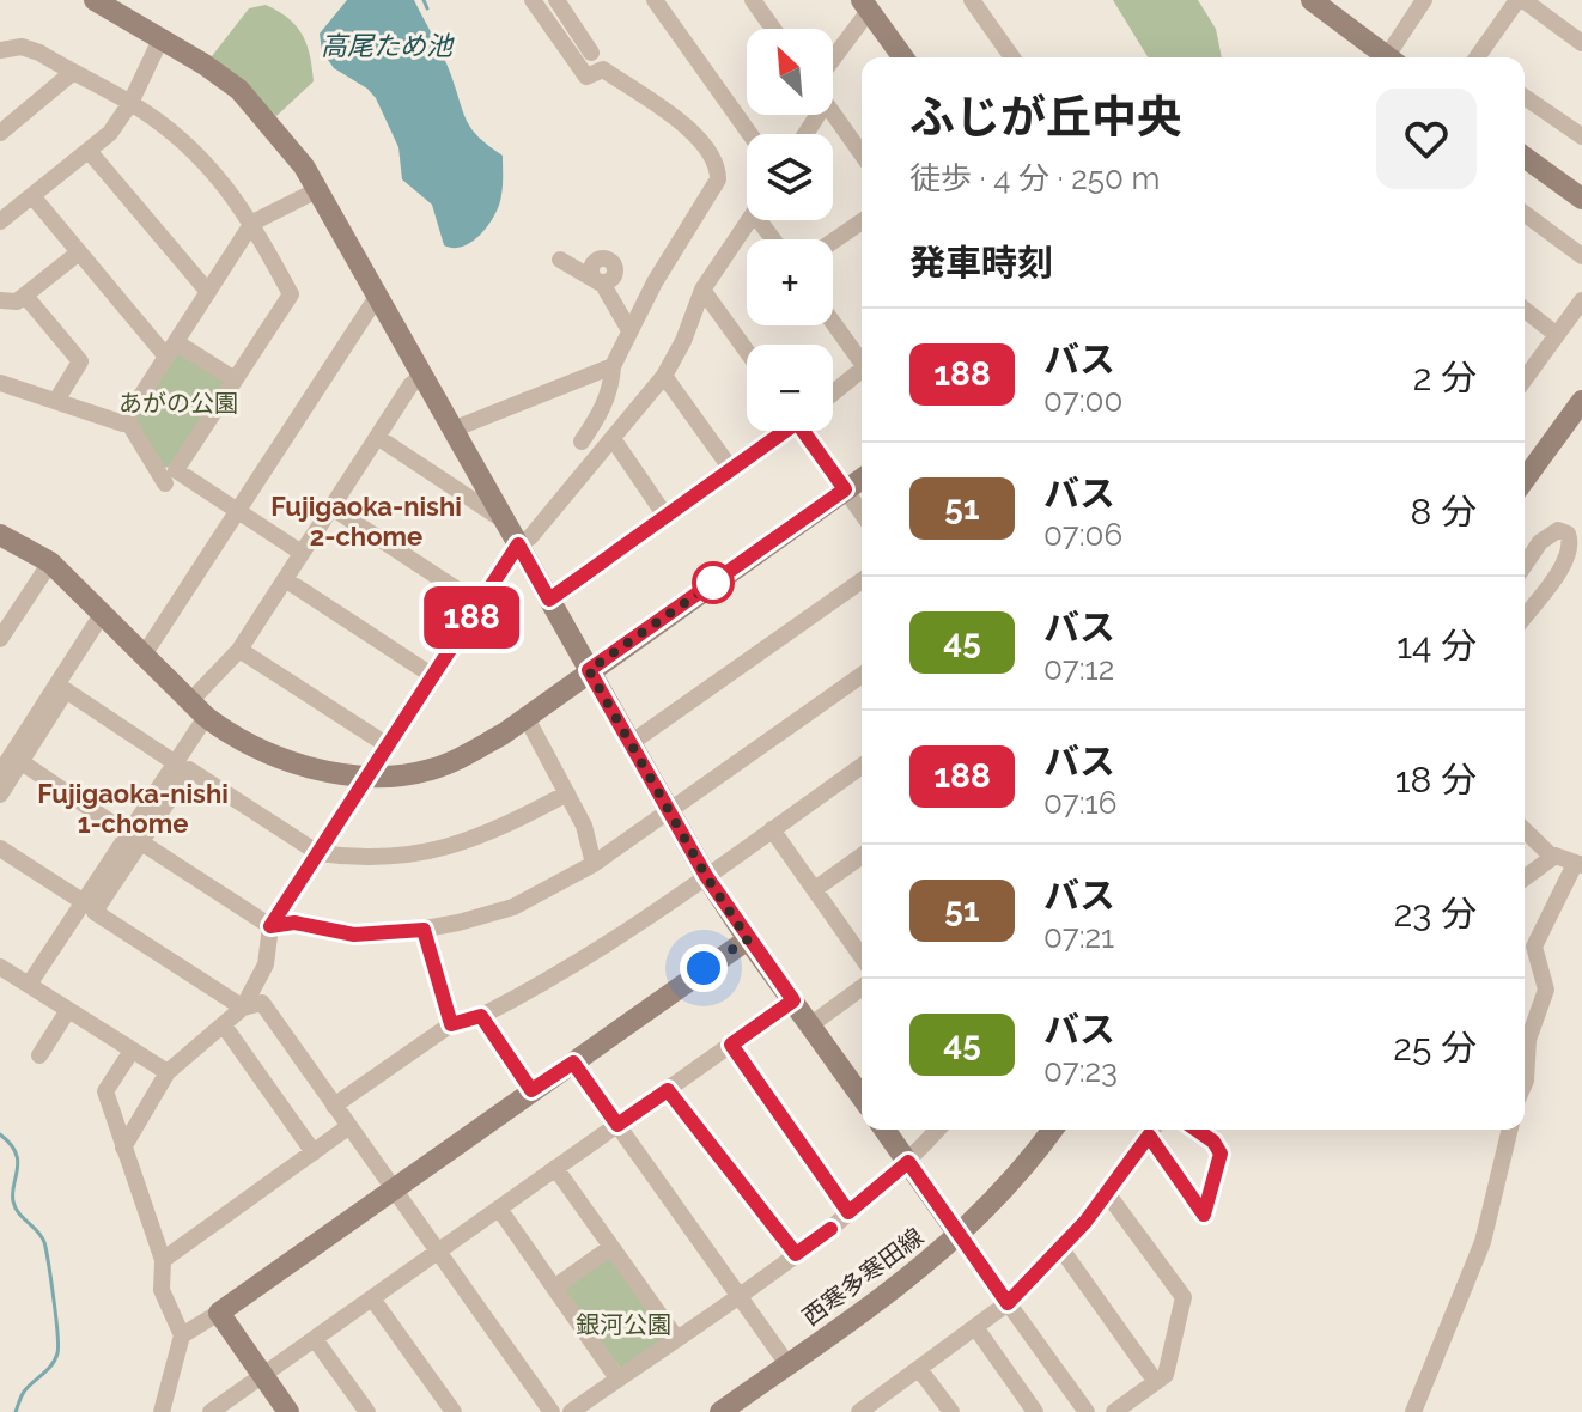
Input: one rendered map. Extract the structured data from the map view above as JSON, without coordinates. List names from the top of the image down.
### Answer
{
  "streets": {
    "street": ["西寒多寒田線"]
  },
  "districts": ["Fujigaoka-nishi 2-chome", "Fujigaoka-nishi 1-chome"],
  "water": ["高尾ため池"],
  "parks": ["あがの公園", "銀河公園"],
  "lines": ["bus line 188"],
  "north": "top left",
  "page": {
    "on_map": "188",
    "map_buttons": ["+", "−"],
    "heading": [
      ["ふじが丘中央", "徒歩 · 4 分 · 250 m"],
      "発車時刻"
    ],
    "list": [
      {
        "mark": "188",
        "name": "バス",
        "note": "07:00",
        "value": "2 分"
      },
      {
        "mark": "51",
        "name": "バス",
        "note": "07:06",
        "value": "8 分"
      },
      {
        "mark": "45",
        "name": "バス",
        "note": "07:12",
        "value": "14 分"
      },
      {
        "mark": "188",
        "name": "バス",
        "note": "07:16",
        "value": "18 分"
      },
      {
        "mark": "51",
        "name": "バス",
        "note": "07:21",
        "value": "23 分"
      },
      {
        "mark": "45",
        "name": "バス",
        "note": "07:23",
        "value": "25 分"
      }
    ]
  }
}
